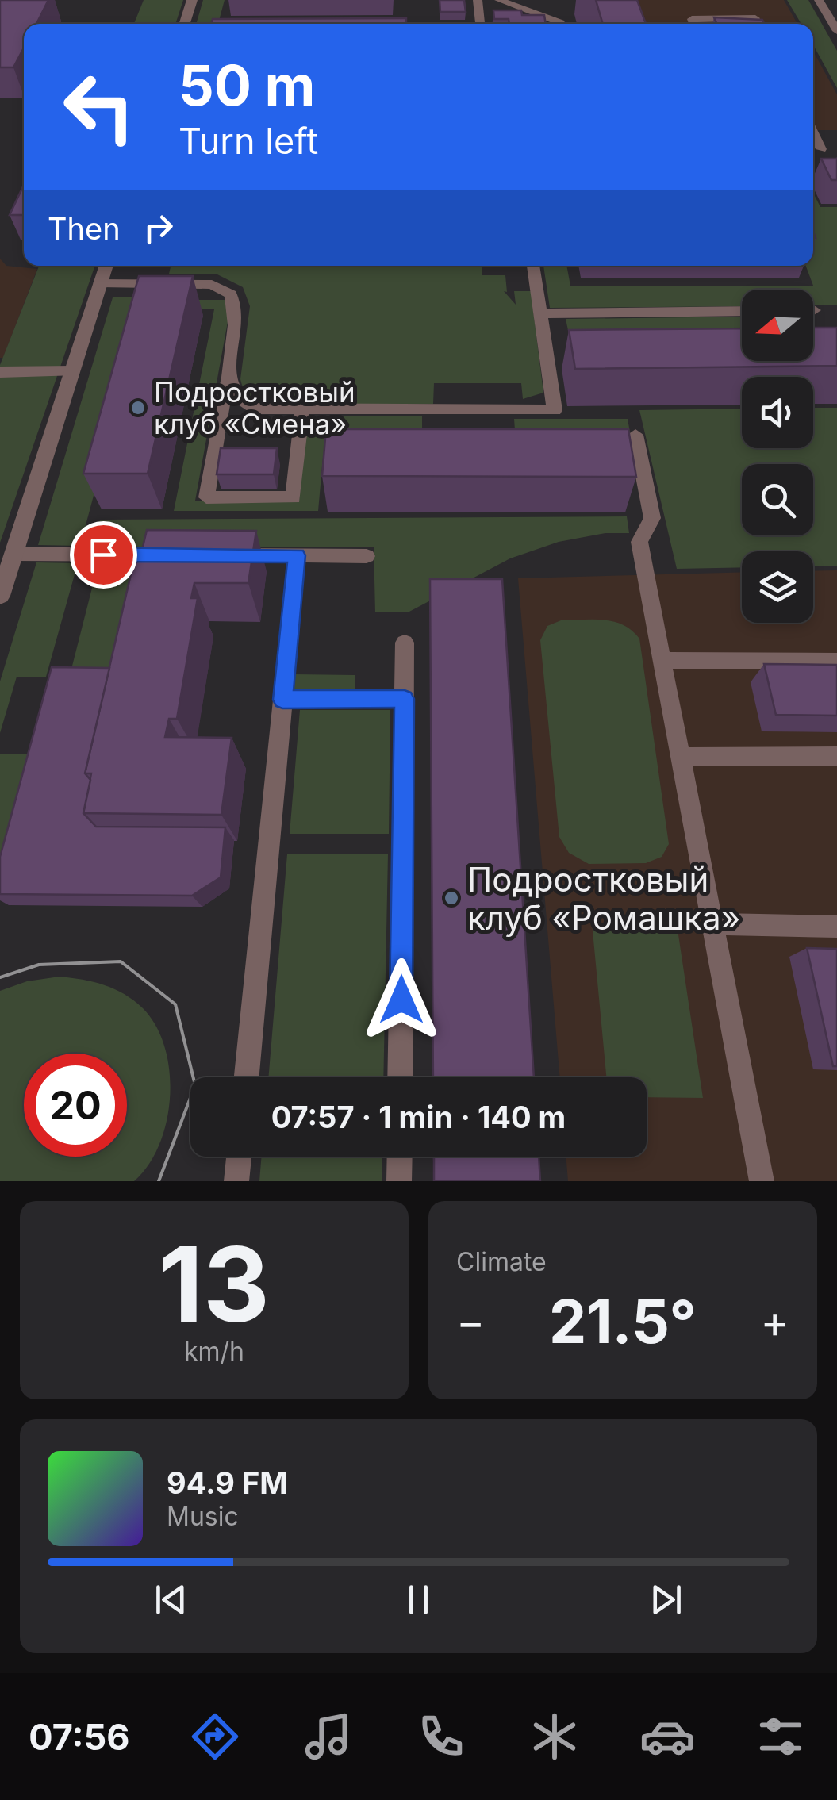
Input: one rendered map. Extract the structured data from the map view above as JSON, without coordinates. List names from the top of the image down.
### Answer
{
  "places": ["Подростковый клуб «Смена»", "Подростковый клуб «Ромашка»"],
  "north": "left",
  "page": {
    "turn": ["50 m", "Turn left"],
    "then": "Then",
    "limit": "20",
    "trip": "07:57 · 1 min · 140 m",
    "tile": [
      ["13", "km/h"],
      "Climate"
    ],
    "heat": ["−", "21.5°", "+"],
    "song": ["94.9 FM", "Music"],
    "tabs": "07:56"
  }
}
